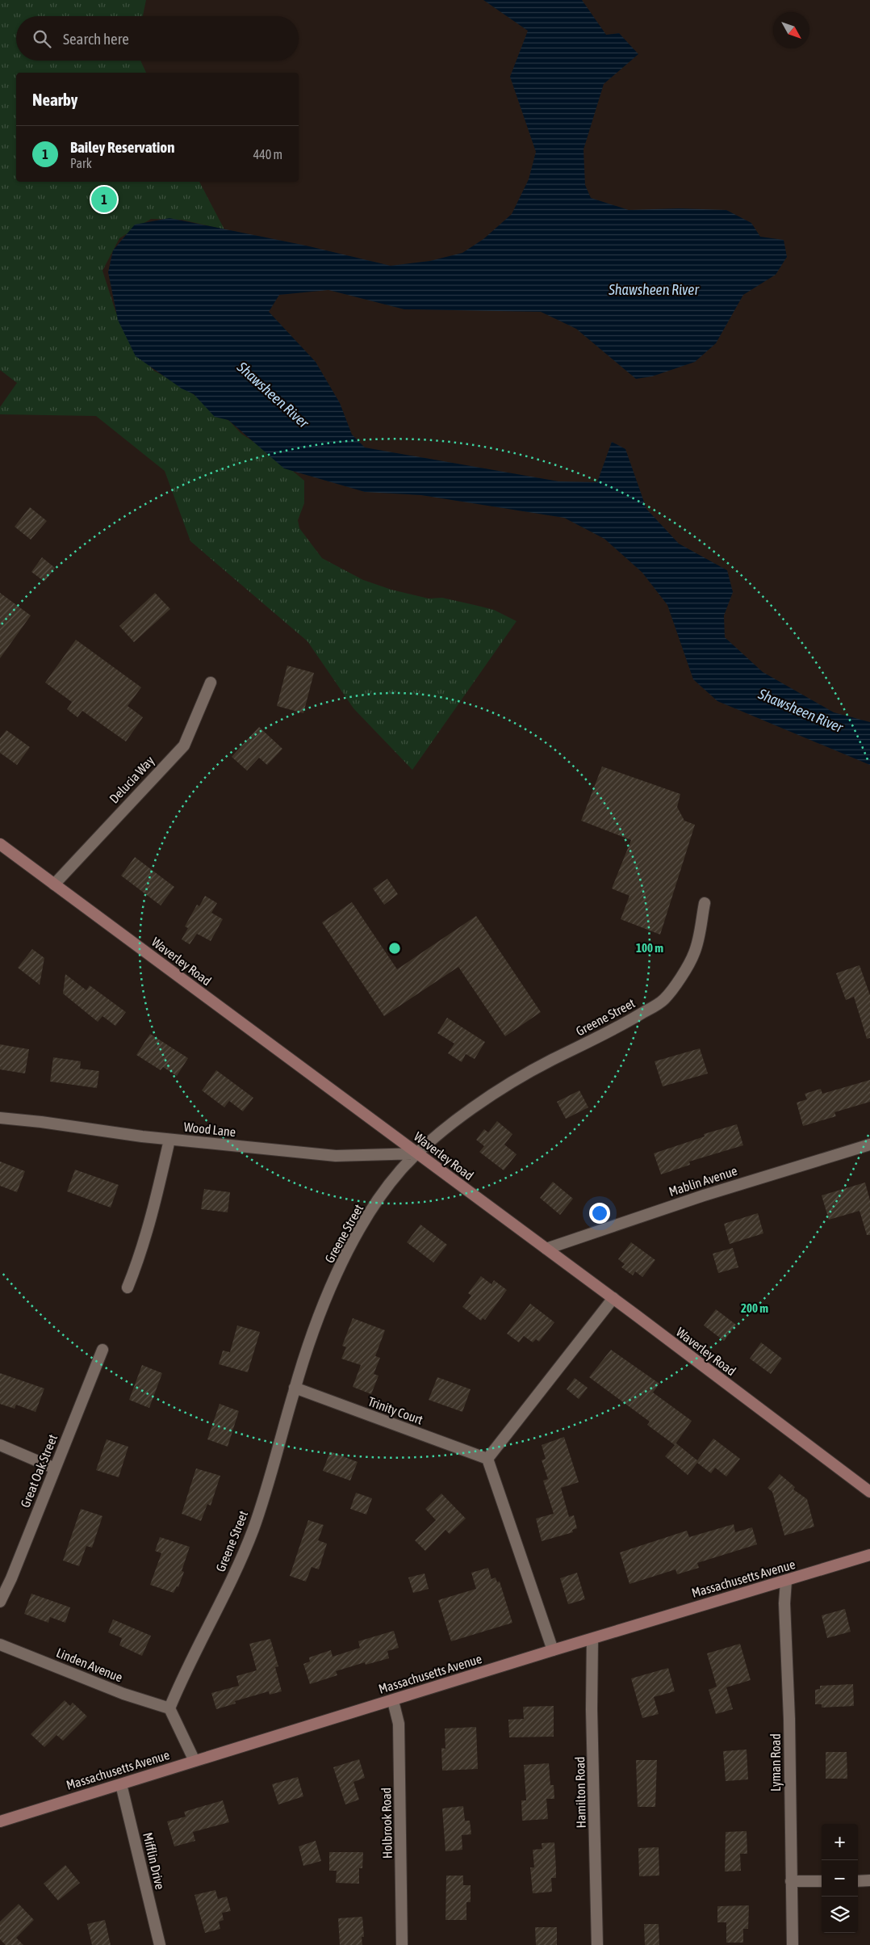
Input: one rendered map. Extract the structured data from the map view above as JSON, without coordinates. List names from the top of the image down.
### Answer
{
  "streets": {
    "main road": ["Waverley Road", "Massachusetts Avenue"],
    "street": [
      "Delucia Way",
      "Greene Street",
      "Wood Lane",
      "Mablin Avenue",
      "Trinity Court",
      "Great Oak Street",
      "Linden Avenue",
      "Lyman Road",
      "Hamilton Road",
      "Holbrook Road",
      "Mifflin Drive"
    ]
  },
  "crossings": [
    ["Delucia Way", "Waverley Road"],
    ["Waverley Road", "Greene Street"],
    ["Waverley Road", "Wood Lane"],
    ["Waverley Road", "Mablin Avenue"],
    ["Greene Street", "Wood Lane"],
    ["Greene Street", "Trinity Court"],
    ["Greene Street", "Linden Avenue"],
    ["Massachusetts Avenue", "Lyman Road"],
    ["Massachusetts Avenue", "Hamilton Road"],
    ["Massachusetts Avenue", "Holbrook Road"],
    ["Massachusetts Avenue", "Mifflin Drive"]
  ],
  "water": ["Shawsheen River"],
  "north": "bottom right",
  "page": {
    "search": "Search here",
    "heading": "Nearby",
    "list": [
      {
        "mark": "1",
        "name": "Bailey Reservation",
        "note": "Park",
        "value": "440 m"
      }
    ],
    "pins": "1",
    "map_buttons": ["+", "−"]
  },
  "rings": ["100 m", "200 m"]
}
